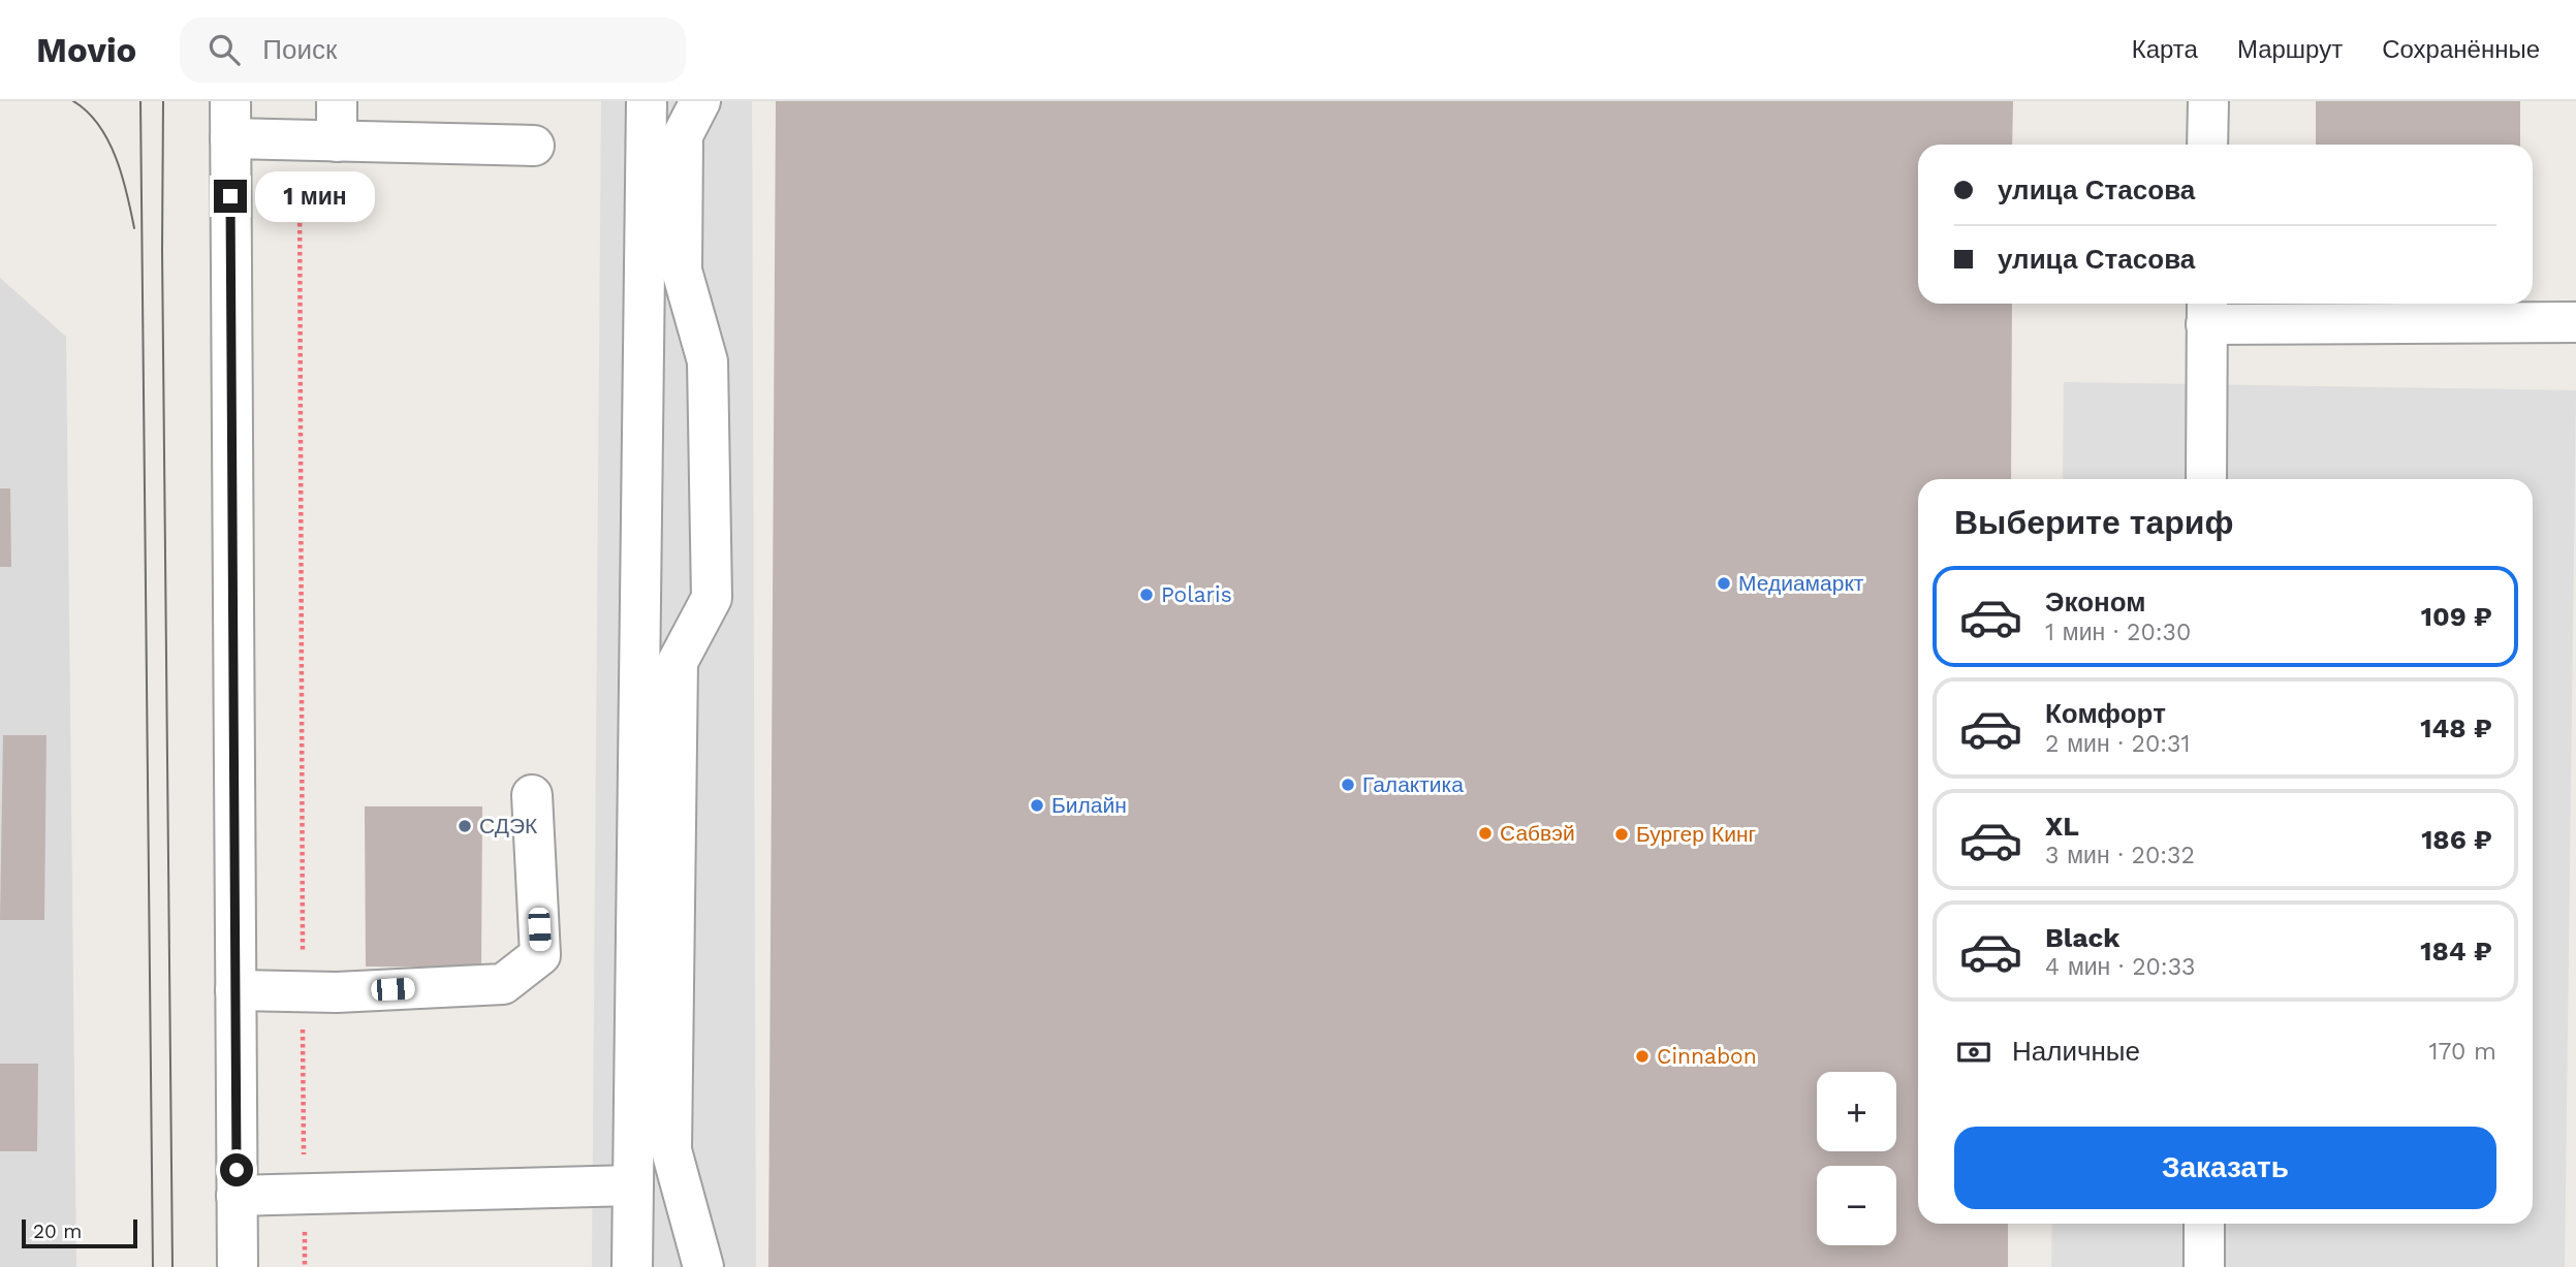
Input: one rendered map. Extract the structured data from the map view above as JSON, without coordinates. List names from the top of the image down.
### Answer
{
  "places": [
    "Медиамаркт",
    "Polaris",
    "Галактика",
    "Билайн",
    "СДЭК",
    "Сабвэй",
    "Бургер Кинг",
    "Cinnabon"
  ],
  "scale_bar": "20 m",
  "page": {
    "header": "Movio",
    "search": "Поиск",
    "nav": ["Карта", "Маршрут", "Сохранённые"],
    "banner": ["улица Стасова", "улица Стасова"],
    "bubble": "1 мин",
    "heading": "Выберите тариф",
    "list": [
      {
        "name": "Эконом",
        "note": "1 мин · 20:30",
        "value": "109 ₽"
      },
      {
        "name": "Комфорт",
        "note": "2 мин · 20:31",
        "value": "148 ₽"
      },
      {
        "name": "XL",
        "note": "3 мин · 20:32",
        "value": "186 ₽"
      },
      {
        "name": "Black",
        "note": "4 мин · 20:33",
        "value": "184 ₽"
      }
    ],
    "pay": ["Наличные", "170 m"],
    "map_buttons": ["+", "−"],
    "buttons": "Заказать",
    "scale": "20 m"
  }
}
